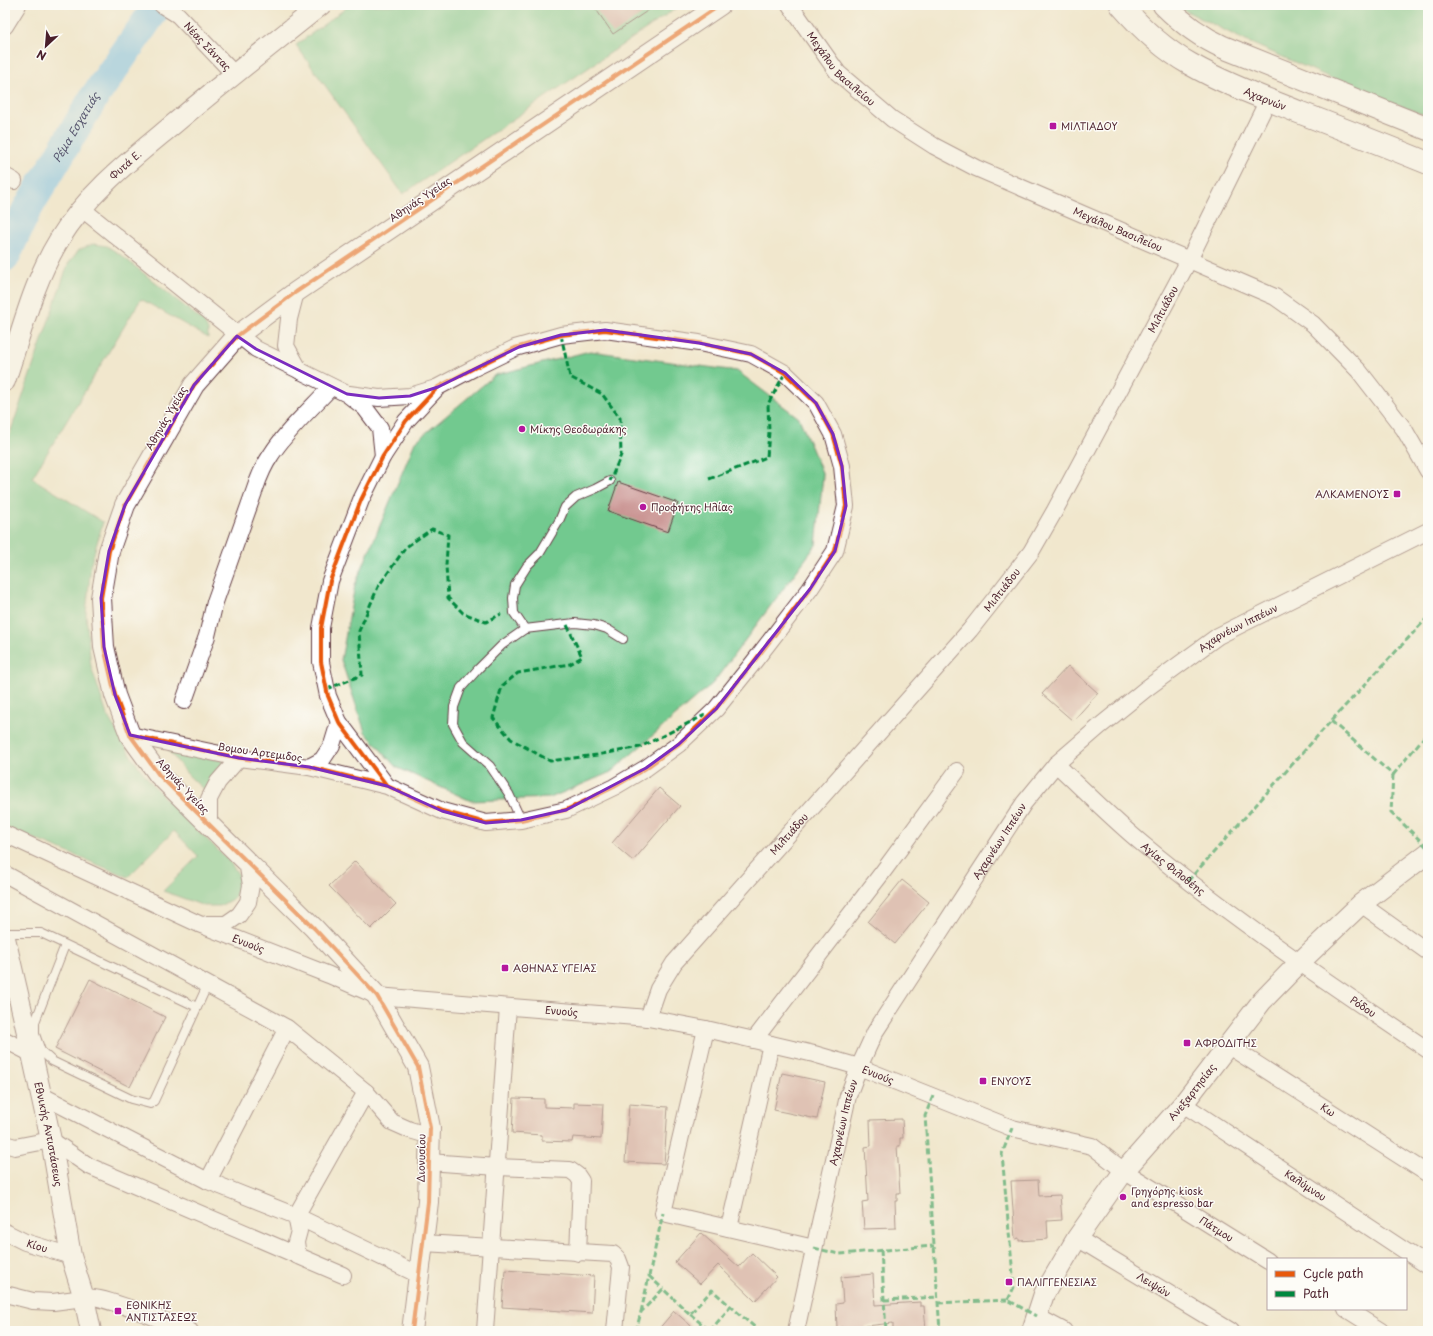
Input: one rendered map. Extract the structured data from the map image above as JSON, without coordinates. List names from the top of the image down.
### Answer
{
  "streets": {
    "main road": ["Αχαρνών"],
    "street": [
      "Νέας Σάντας",
      "Μεγάλου Βασιλείου",
      "Φυτά Ε.",
      "Αθηνάς Υγείας",
      "Μιλτιάδου",
      "Αχαρνέων Ιππέων",
      "Βομου Αρτεμιδος",
      "Αγίας Φιλοθέης",
      "Ενυούς",
      "Ρόδου",
      "Ανεξαρτησίας",
      "Κω",
      "Εθνικής Αντιστάσεως",
      "Διονυσίου",
      "Καλύμνου",
      "Πάτμου",
      "Κίου",
      "Λειψών"
    ]
  },
  "crossings": [
    ["Νέας Σάντας", "Φυτά Ε."],
    ["Μεγάλου Βασιλείου", "Μιλτιάδου"],
    ["Αχαρνών", "Μιλτιάδου"],
    ["Αθηνάς Υγείας", "Βομου Αρτεμιδος"],
    ["Αθηνάς Υγείας", "Ενυούς"],
    ["Αθηνάς Υγείας", "Διονυσίου"],
    ["Μιλτιάδου", "Ενυούς"],
    ["Αχαρνέων Ιππέων", "Αγίας Φιλοθέης"],
    ["Αχαρνέων Ιππέων", "Ενυούς"],
    ["Αγίας Φιλοθέης", "Ρόδου"],
    ["Αγίας Φιλοθέης", "Ανεξαρτησίας"],
    ["Ενυούς", "Ανεξαρτησίας"],
    ["Ενυούς", "Διονυσίου"],
    ["Ενυούς", "Πάτμου"],
    ["Ρόδου", "Ανεξαρτησίας"],
    ["Ανεξαρτησίας", "Κω"],
    ["Ανεξαρτησίας", "Καλύμνου"],
    ["Ανεξαρτησίας", "Πάτμου"],
    ["Ανεξαρτησίας", "Λειψών"],
    ["Εθνικής Αντιστάσεως", "Κίου"]
  ],
  "water": ["Ρέμα Εσχατιάς"],
  "places": {
    "transit": [
      "ΜΙΛΤΙΑΔΟΥ",
      "ΑΛΚΑΜΕΝΟΥΣ",
      "ΑΘΗΝΑΣ ΥΓΕΙΑΣ",
      "ΑΦΡΟΔΙΤΗΣ",
      "ΕΝΥΟΥΣ",
      "ΠΑΛΙΓΓΕΝΕΣΙΑΣ",
      "ΕΘΝΙΚΗΣ ΑΝΤΙΣΤΑΣΕΩΣ"
    ],
    "other": ["Μίκης Θεοδωράκης", "Προφήτης Ηλίας", "Γρηγόρης kiosk and espresso bar"]
  },
  "legend": ["Cycle path", "Path"],
  "north": "bottom left"
}
